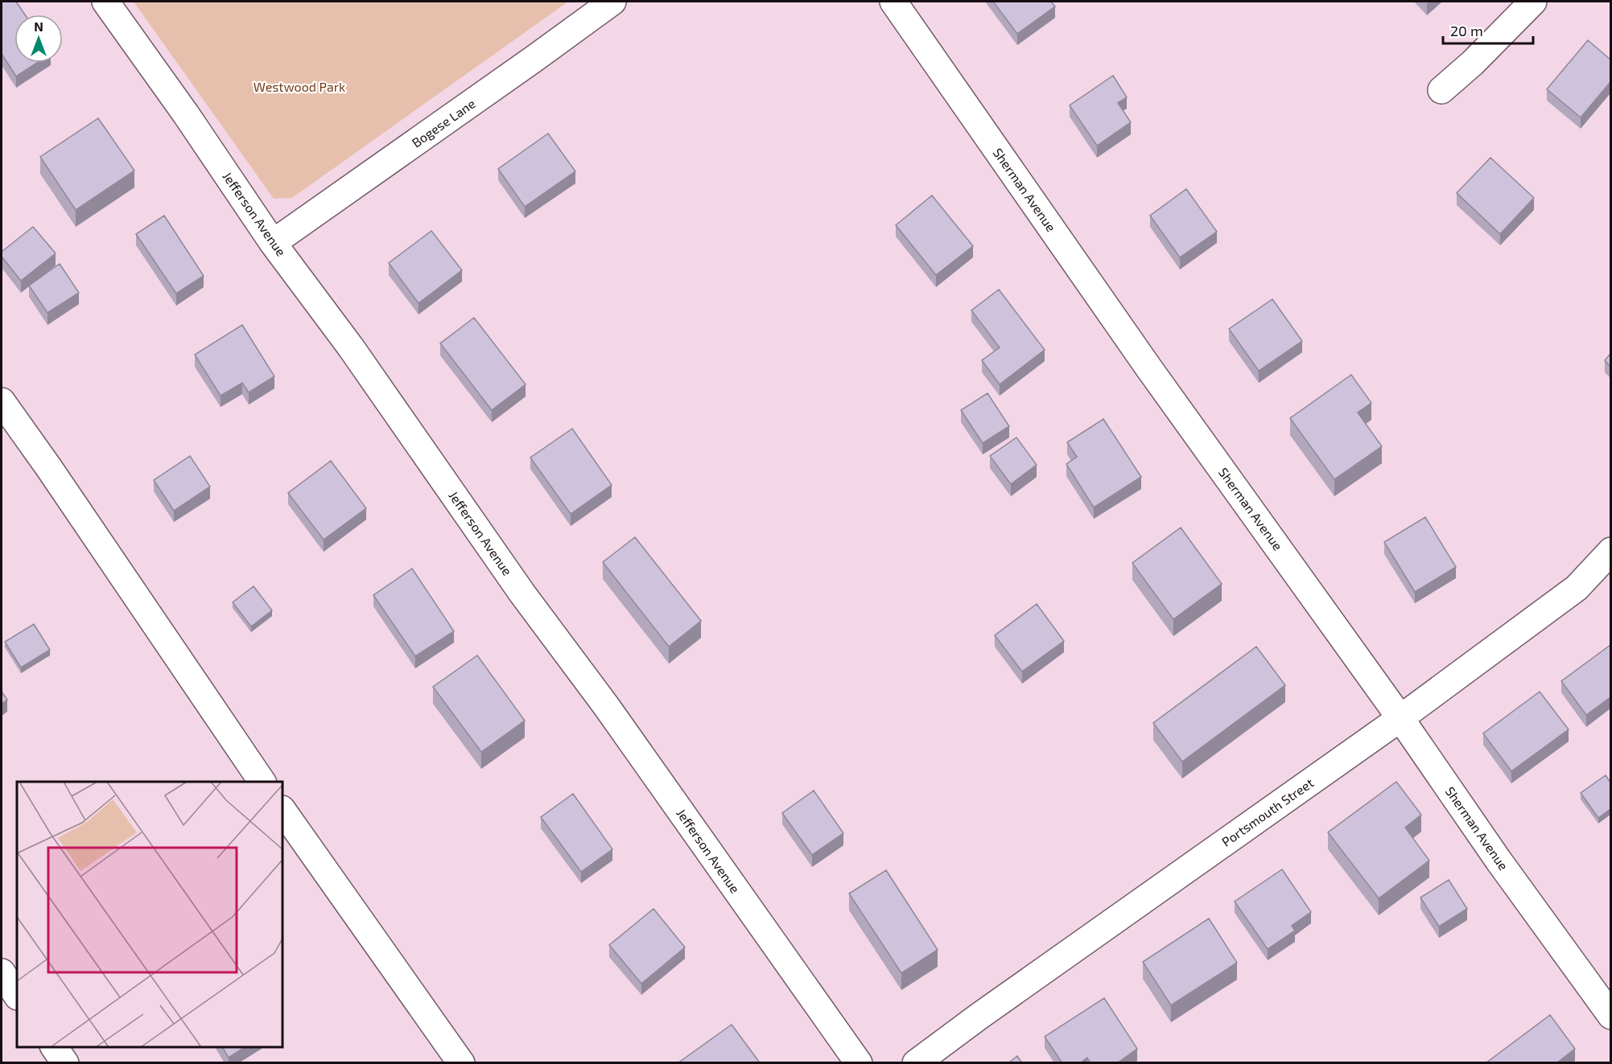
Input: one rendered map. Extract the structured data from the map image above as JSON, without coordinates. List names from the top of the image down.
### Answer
{
  "streets": {
    "street": [
      "Bogese Lane",
      "Sherman Avenue",
      "Jefferson Avenue",
      "Portsmouth Street"
    ]
  },
  "crossings": [
    ["Bogese Lane", "Jefferson Avenue"],
    ["Sherman Avenue", "Portsmouth Street"]
  ],
  "parks": ["Westwood Park"],
  "scale_bar": "20 m",
  "north": "top"
}
